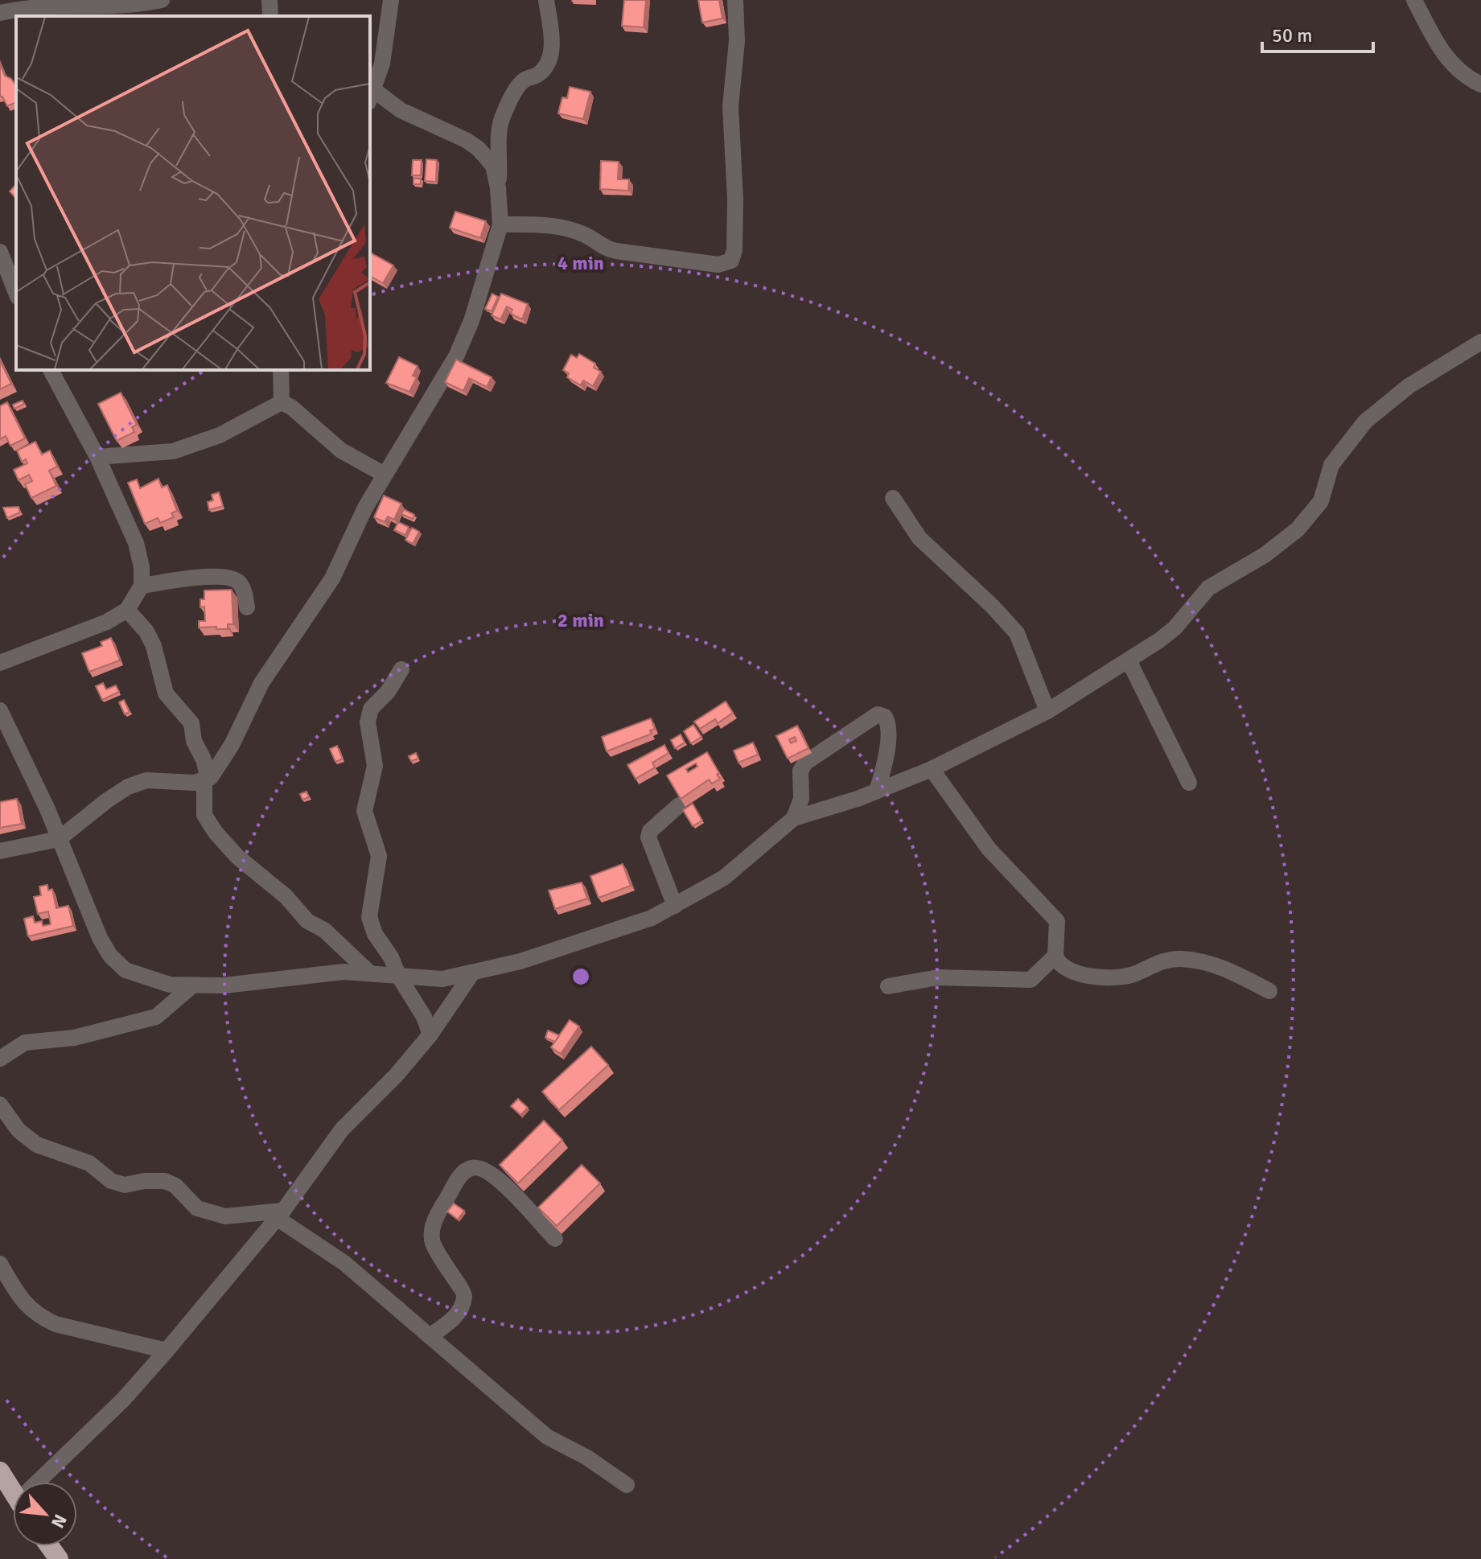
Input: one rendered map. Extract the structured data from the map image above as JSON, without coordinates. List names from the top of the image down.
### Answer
{
  "scale_bar": "50 m",
  "north": "bottom right",
  "rings": ["4 min", "2 min"]
}
